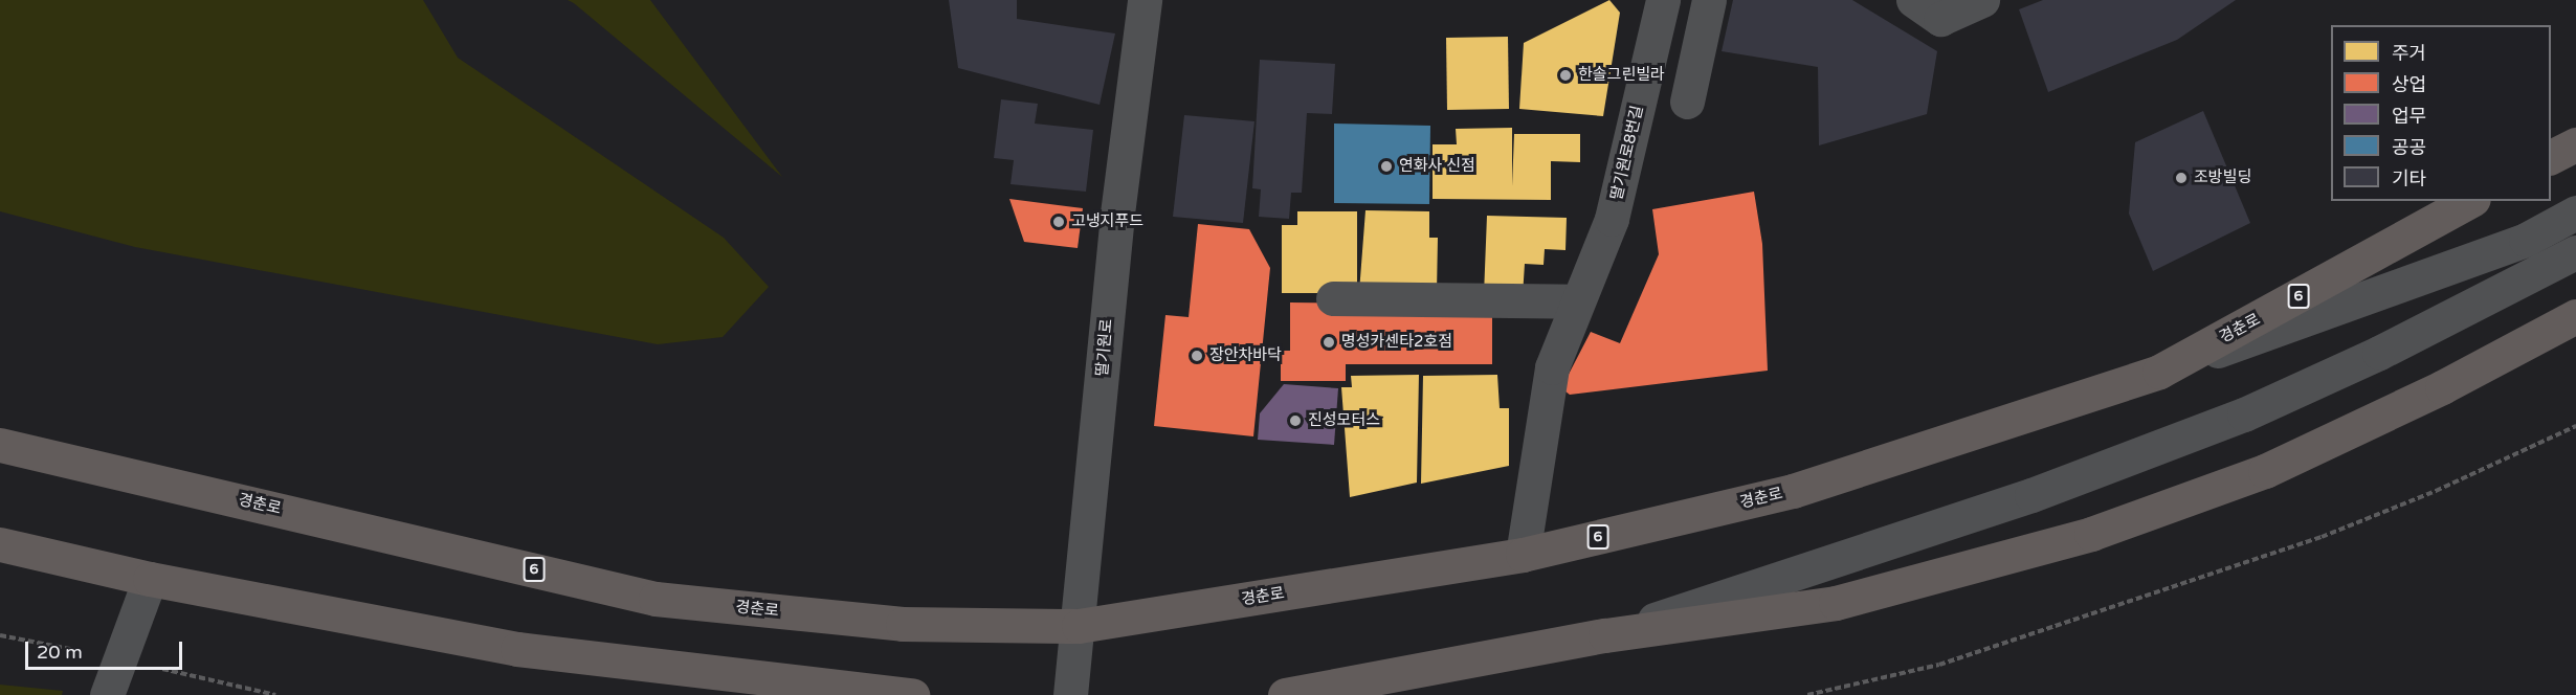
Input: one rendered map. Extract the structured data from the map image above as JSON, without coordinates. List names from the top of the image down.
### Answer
{
  "streets": {
    "main road": ["6", "경춘로"],
    "street": ["딸기원로8번길", "딸기원로"]
  },
  "crossings": [
    ["딸기원로8번길", "경춘로"],
    ["경춘로", "딸기원로"]
  ],
  "places": [
    "한솔그린빌라",
    "연화사 신점",
    "조방빌딩",
    "고냉지푸드",
    "명성카센타2호점",
    "장안차바닥",
    "진성모터스"
  ],
  "legend": [
    "주거",
    "상업",
    "업무",
    "공공",
    "기타"
  ],
  "scale_bar": "20 m"
}
